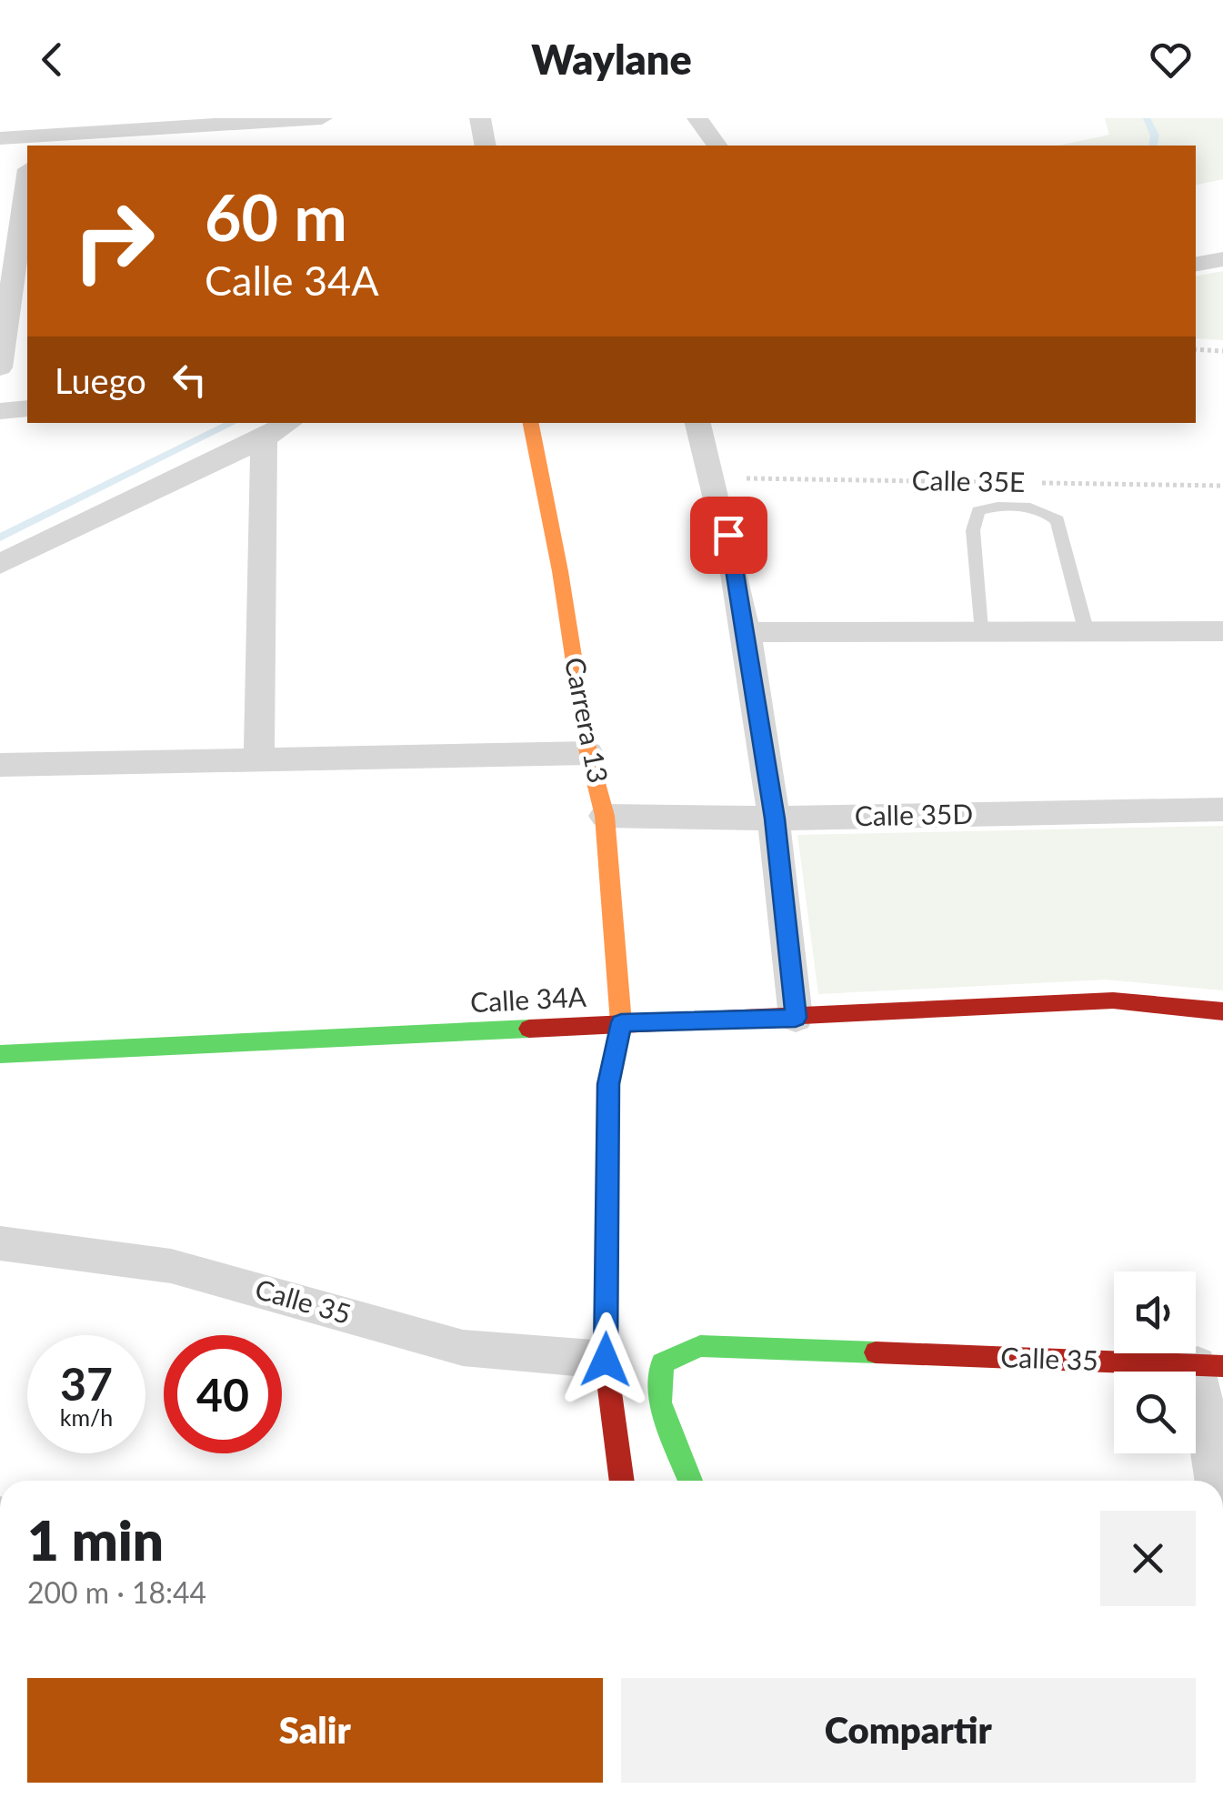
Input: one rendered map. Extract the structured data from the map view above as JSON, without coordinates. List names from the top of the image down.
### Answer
{
  "streets": {
    "street": [
      "Carrera 13",
      "Calle 35D",
      "Calle 34A",
      "Calle 35"
    ],
    "path": ["Calle 35E"]
  },
  "crossings": [
    ["Carrera 13", "Calle 35D"],
    ["Carrera 13", "Calle 34A"],
    ["Carrera 13", "Calle 35"]
  ],
  "page": {
    "header": "Waylane",
    "turn": ["60 m", "Calle 34A"],
    "then": "Luego",
    "speed": "37 km/h",
    "limit": "40",
    "heading": ["1 min", "200 m · 18:44"],
    "buttons": ["Salir", "Compartir"]
  }
}
